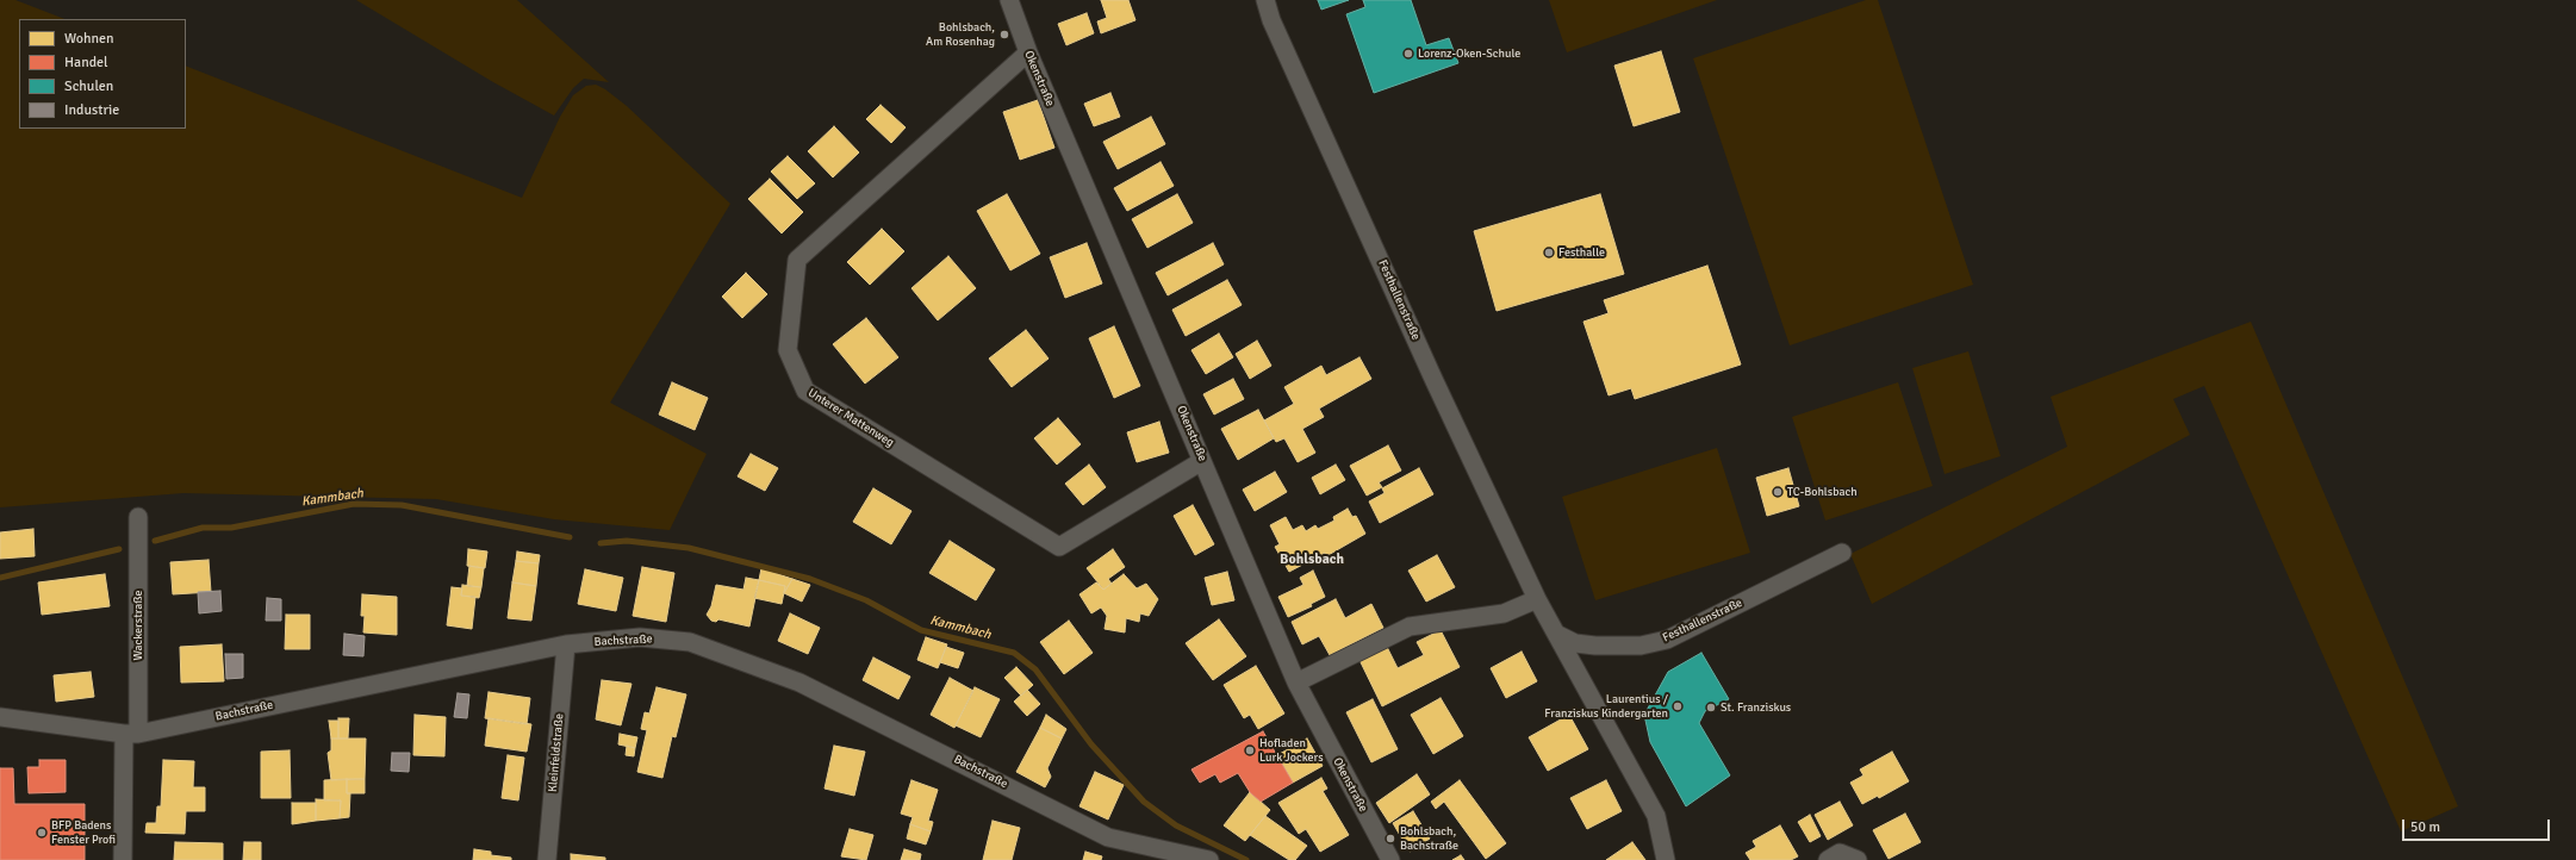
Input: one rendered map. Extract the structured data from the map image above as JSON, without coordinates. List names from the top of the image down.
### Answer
{
  "streets": {
    "street": [
      "Okenstraße",
      "Festhallenstraße",
      "Unterer Mattenweg",
      "Wackerstraße",
      "Bachstraße",
      "Kleinfeldstraße"
    ]
  },
  "crossings": [
    ["Okenstraße", "Unterer Mattenweg"],
    ["Wackerstraße", "Bachstraße"],
    ["Bachstraße", "Kleinfeldstraße"]
  ],
  "districts": ["Bohlsbach"],
  "water": ["Kammbach"],
  "places": [
    "Bohlsbach, Am Rosenhag",
    "Lorenz-Oken-Schule",
    "Festhalle",
    "TC-Bohlsbach",
    "Laurentius / Franziskus Kindergarten",
    "St. Franziskus",
    "Hofladen Lurk Jockers",
    "BFP Badens Fenster Profi",
    "Bohlsbach, Bachstraße"
  ],
  "legend": [
    "Wohnen",
    "Handel",
    "Schulen",
    "Industrie"
  ],
  "scale_bar": "50 m"
}
